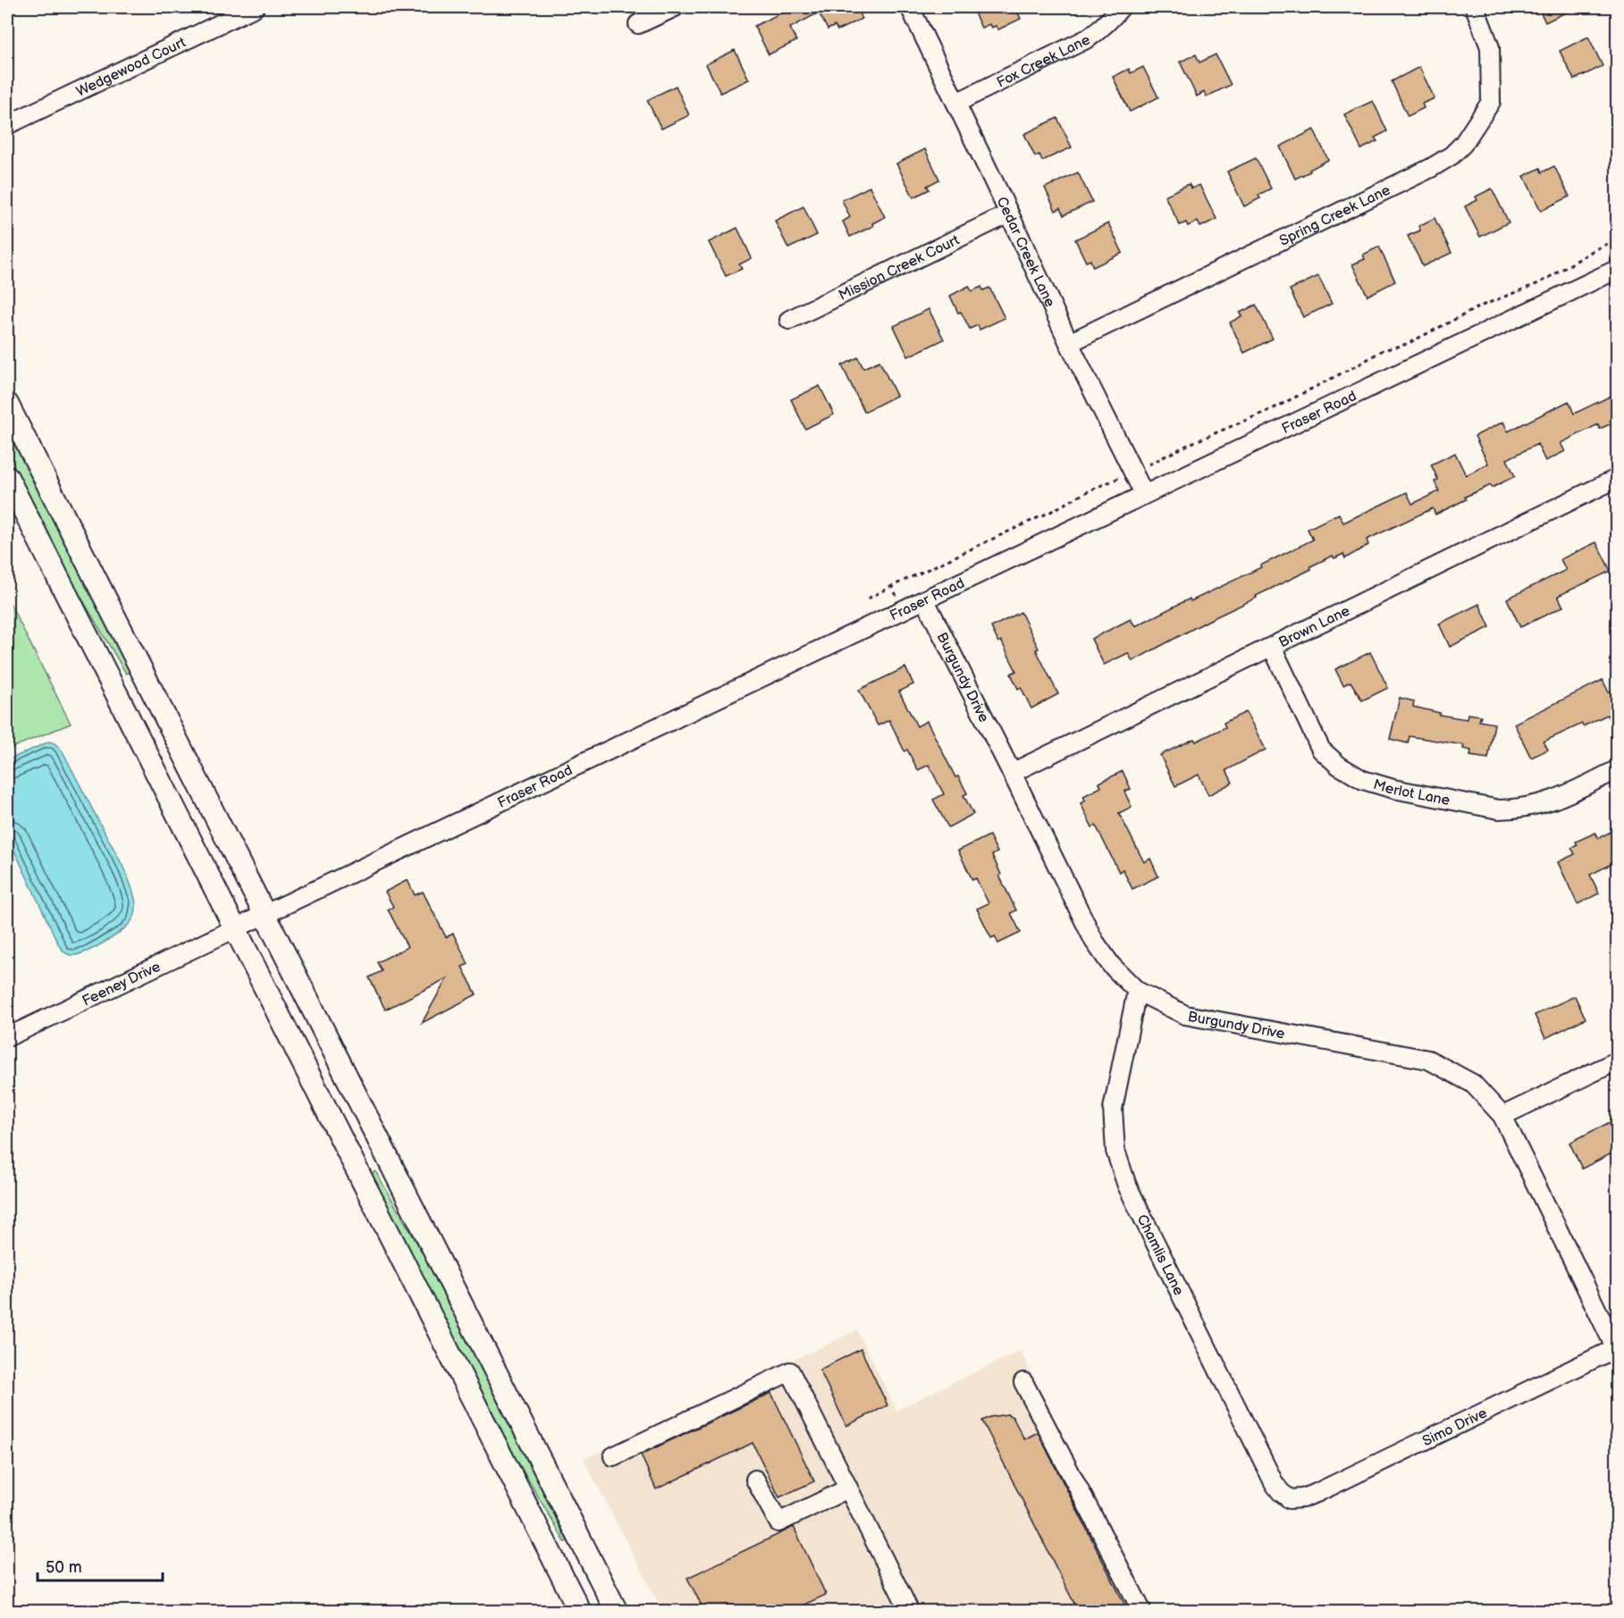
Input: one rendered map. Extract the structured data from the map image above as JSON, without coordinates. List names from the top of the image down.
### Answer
{
  "streets": {
    "street": [
      "Fox Creek Lane",
      "Wedgewood Court",
      "Spring Creek Lane",
      "Cedar Creek Lane",
      "Mission Creek Court",
      "Fraser Road",
      "Brown Lane",
      "Burgundy Drive",
      "Merlot Lane",
      "Feeney Drive",
      "Chamlis Lane",
      "Simo Drive"
    ]
  },
  "crossings": [
    ["Fox Creek Lane", "Cedar Creek Lane"],
    ["Spring Creek Lane", "Cedar Creek Lane"],
    ["Cedar Creek Lane", "Mission Creek Court"],
    ["Cedar Creek Lane", "Fraser Road"],
    ["Fraser Road", "Burgundy Drive"],
    ["Fraser Road", "Feeney Drive"],
    ["Brown Lane", "Burgundy Drive"],
    ["Brown Lane", "Merlot Lane"],
    ["Burgundy Drive", "Chamlis Lane"],
    ["Burgundy Drive", "Simo Drive"],
    ["Chamlis Lane", "Simo Drive"]
  ],
  "scale_bar": "50 m"
}
